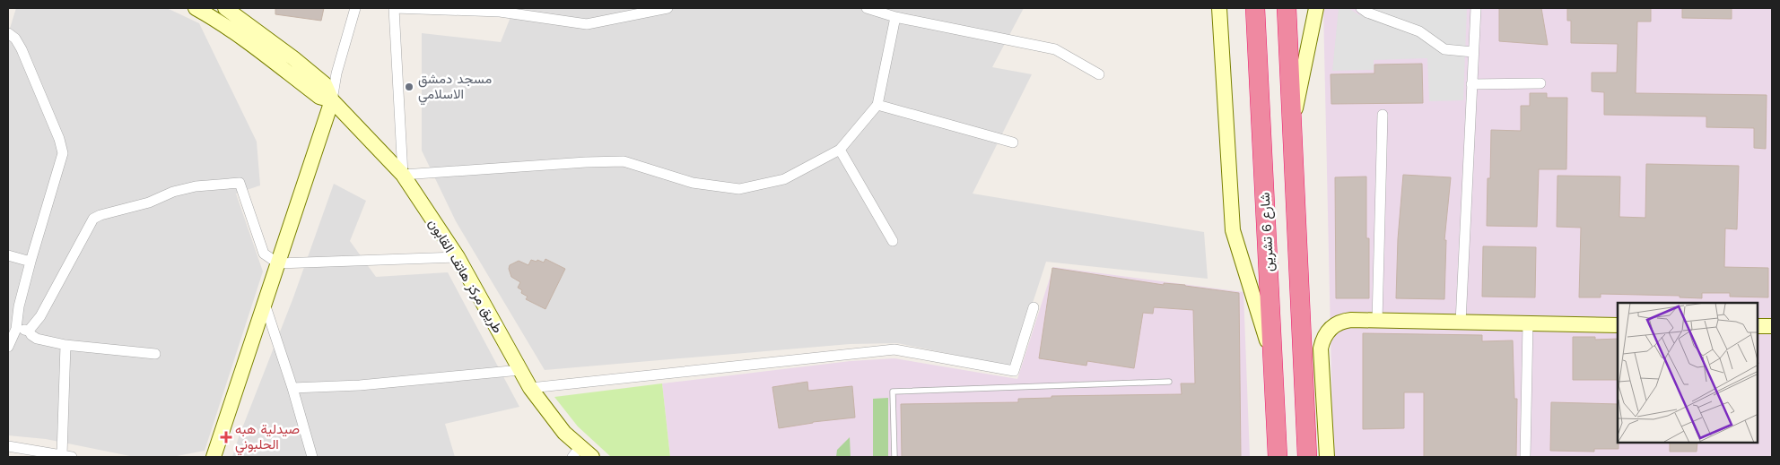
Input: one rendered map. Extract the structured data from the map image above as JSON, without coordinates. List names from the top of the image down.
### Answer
{
  "streets": {
    "highway": ["شارع 6 تشرين"],
    "main road": ["طريق مركز هاتف القابون"]
  },
  "places": {
    "other": ["مسجد دمشق الاسلامي"],
    "health": ["صيدلية هبه الحلبوني"]
  }
}
